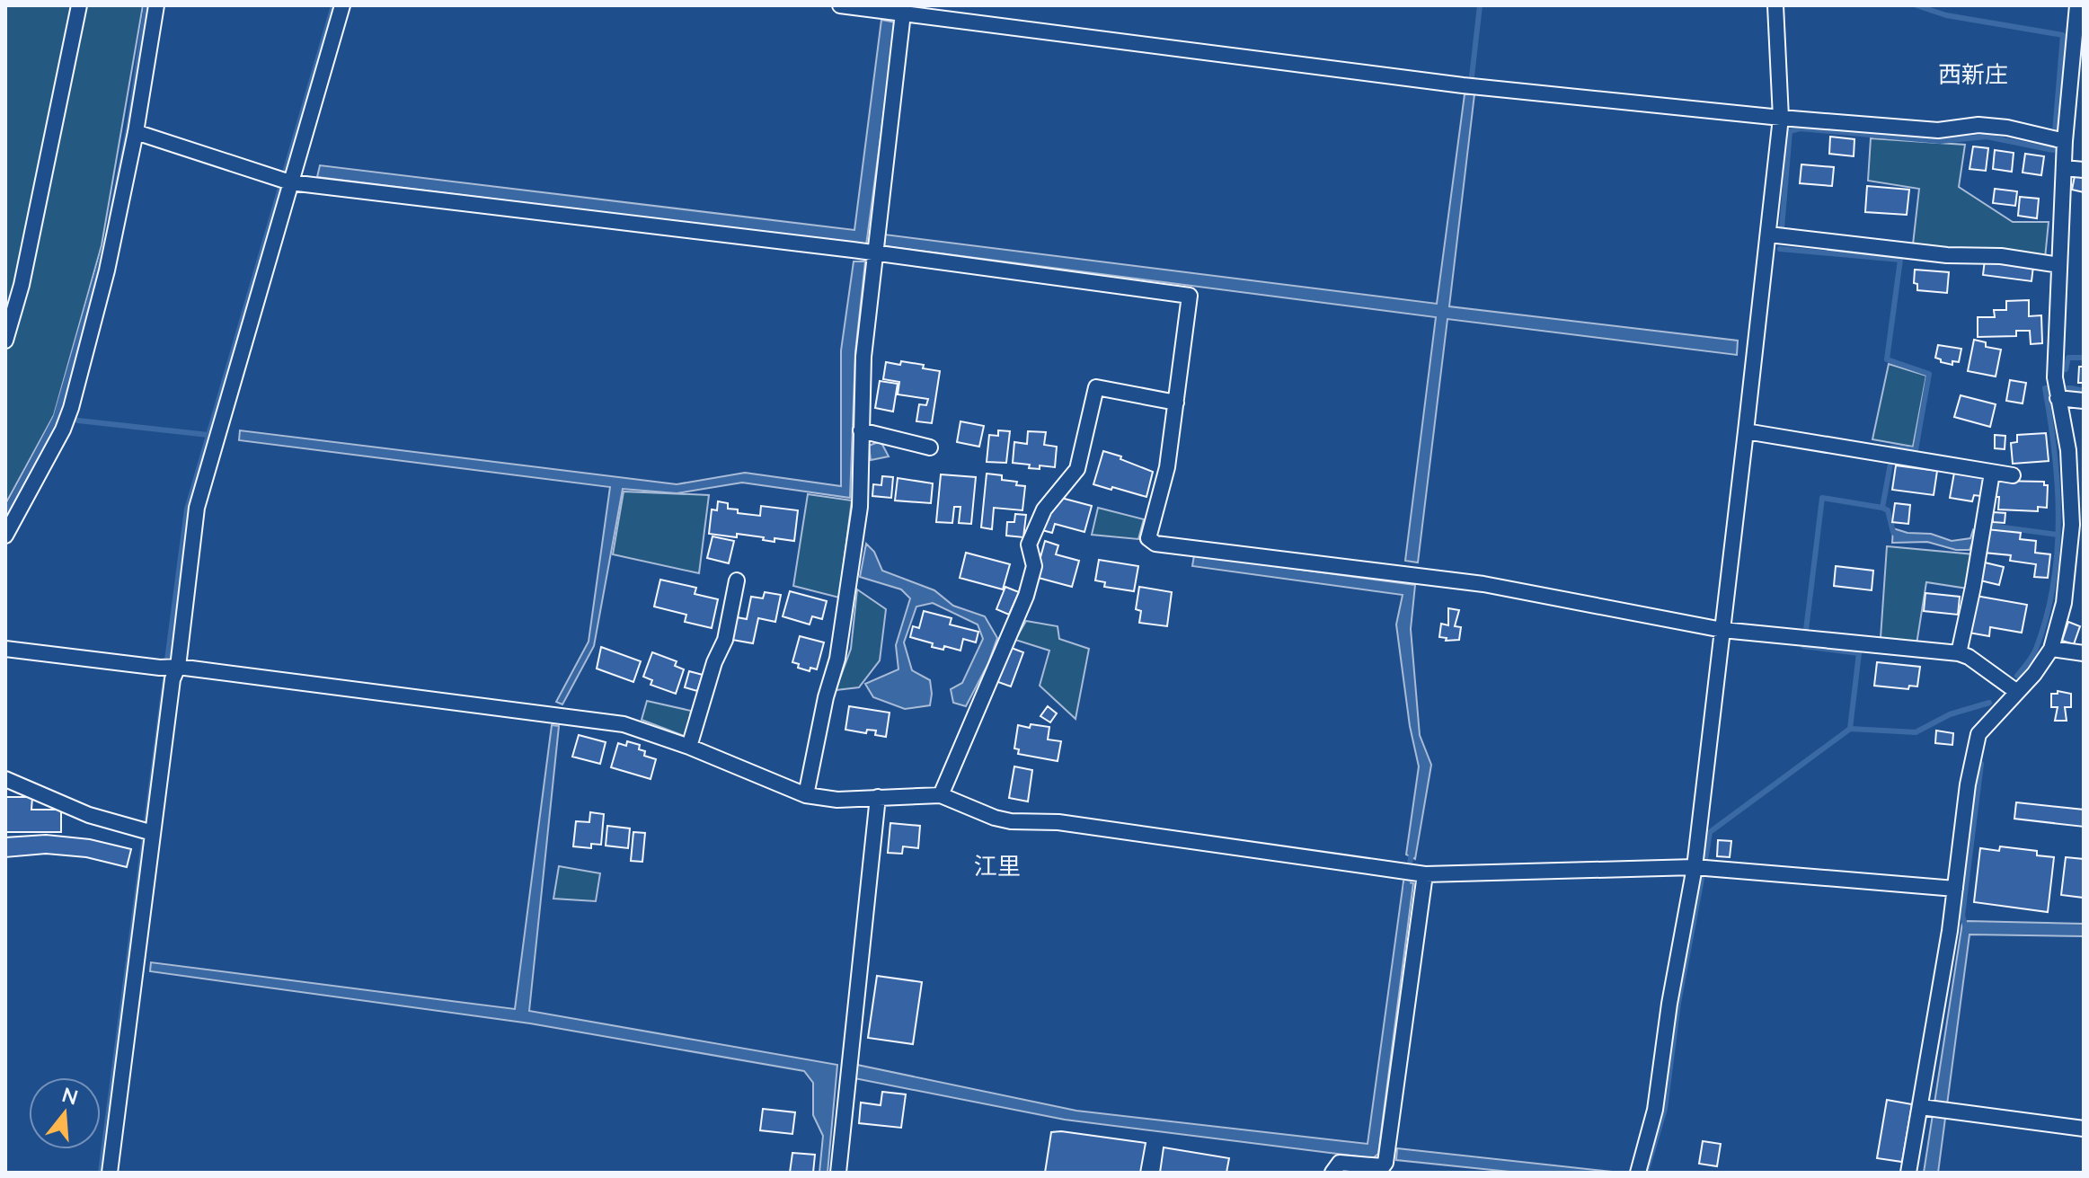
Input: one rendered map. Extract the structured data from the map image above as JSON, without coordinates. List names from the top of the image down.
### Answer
{
  "districts": ["西新庄", "江里"],
  "north": "top"
}
